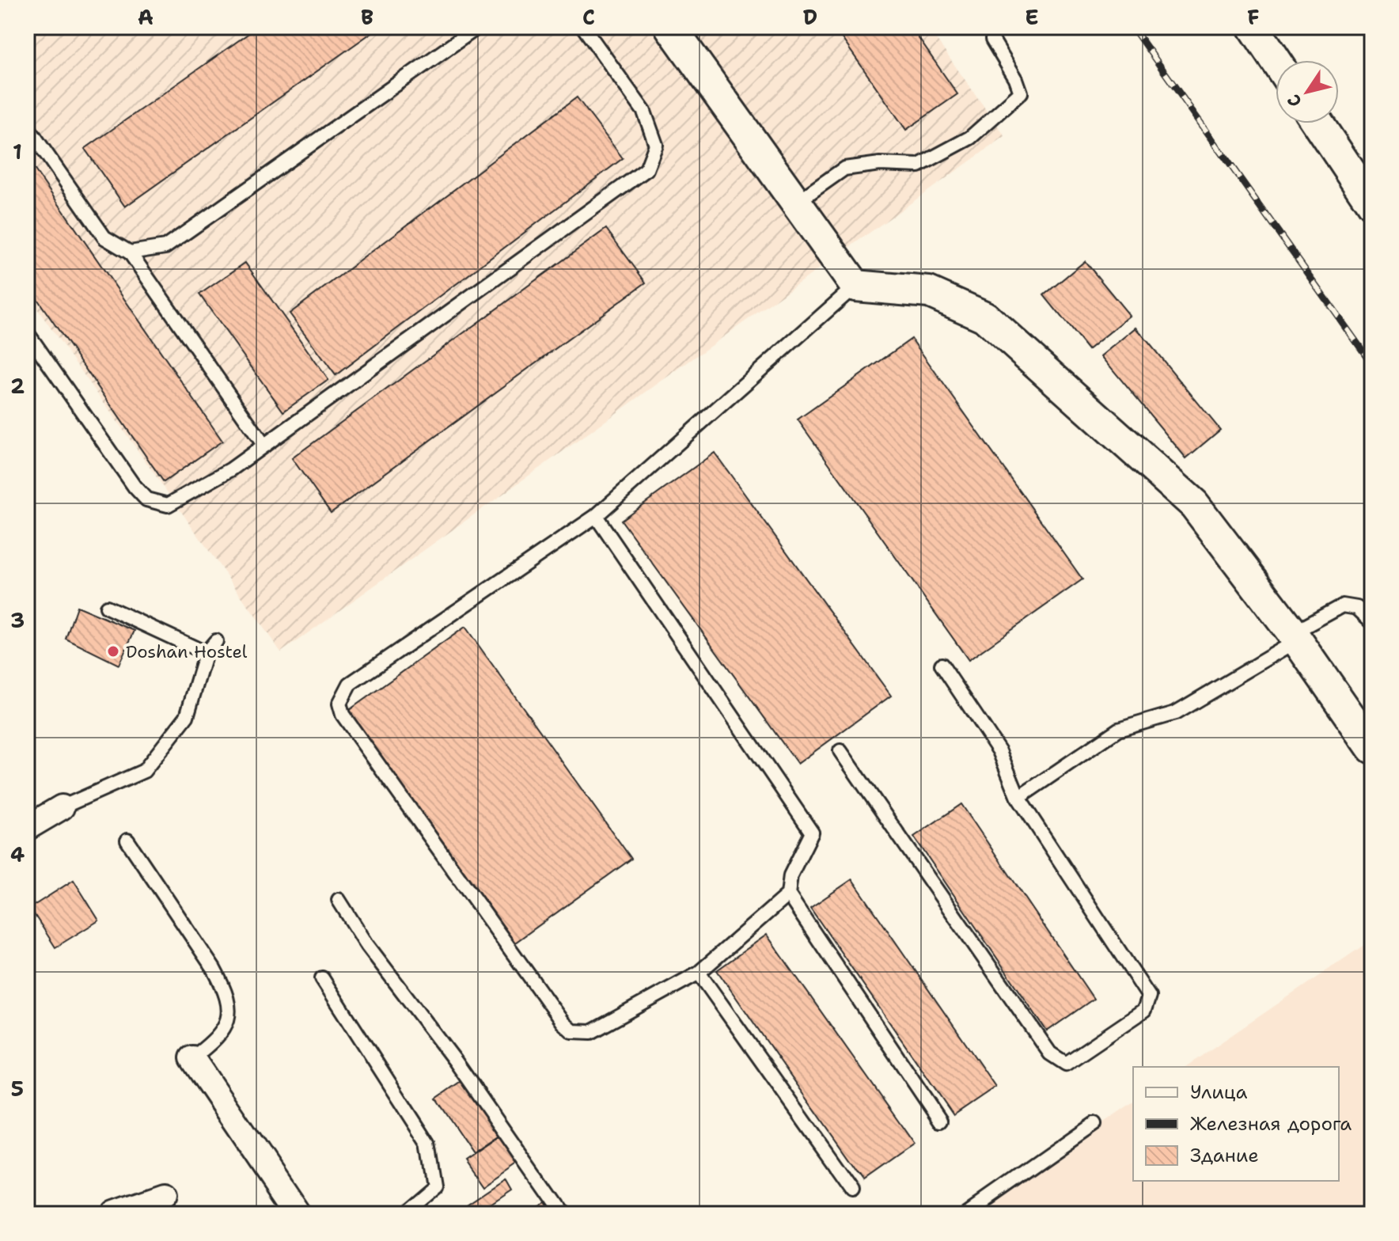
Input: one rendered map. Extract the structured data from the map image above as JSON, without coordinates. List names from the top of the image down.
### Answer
{
  "places": ["Doshan Hostel"],
  "legend": ["Улица", "Железная дорога", "Здание"],
  "north": "bottom left",
  "grid": {
    "columns": [
      "A",
      "B",
      "C",
      "D",
      "E",
      "F"
    ],
    "rows": [
      "1",
      "2",
      "3",
      "4",
      "5"
    ]
  }
}
